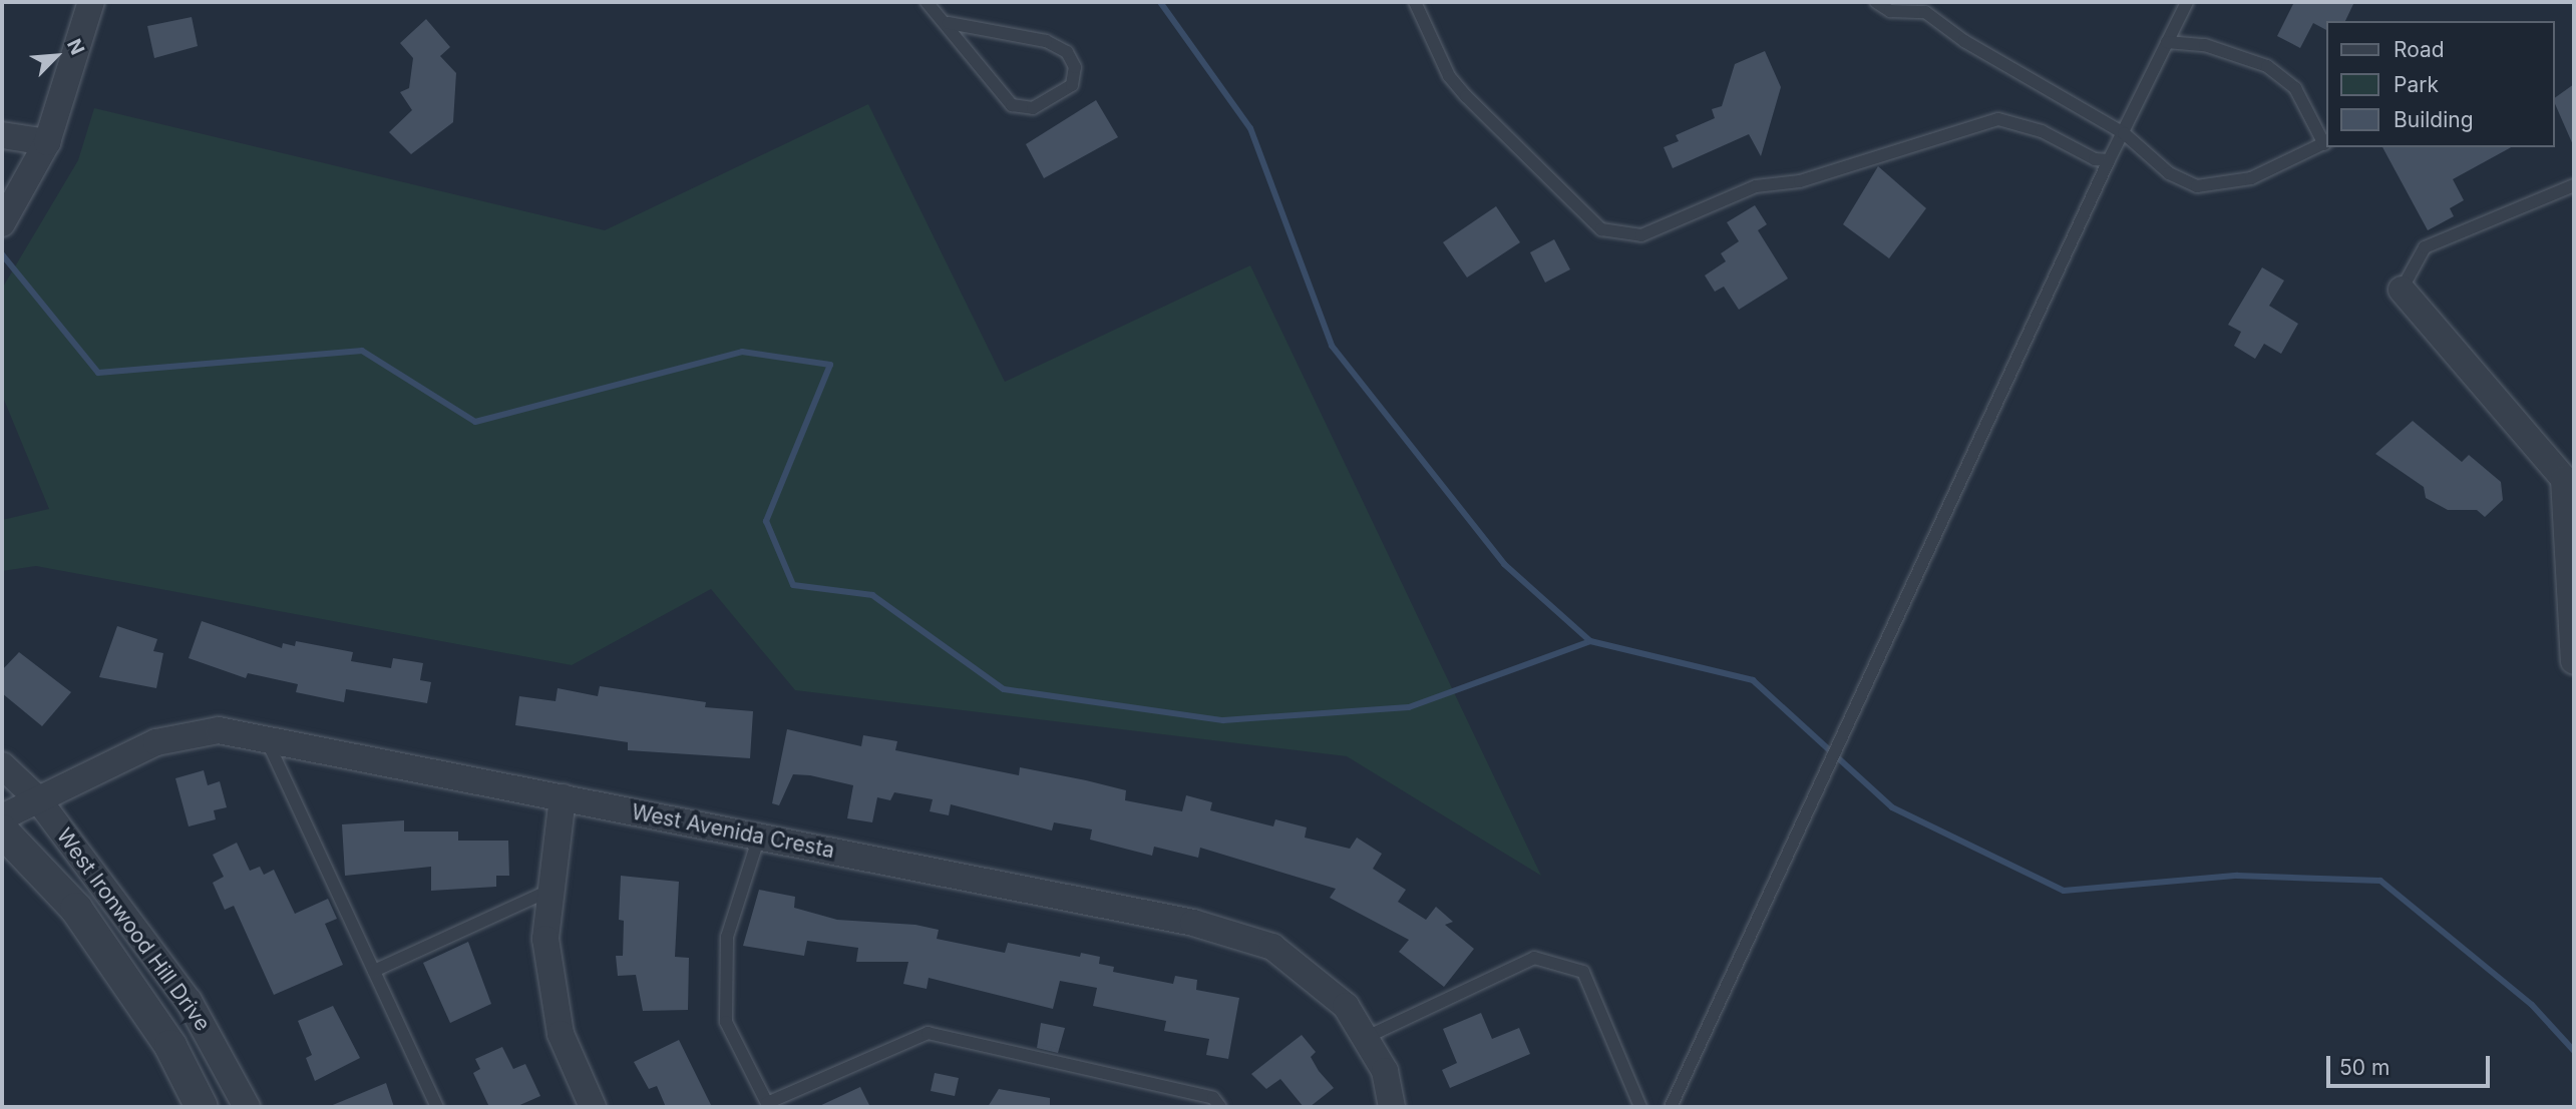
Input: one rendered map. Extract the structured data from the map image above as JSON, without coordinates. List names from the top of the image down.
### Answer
{
  "streets": {
    "street": ["West Avenida Cresta", "West Ironwood Hill Drive"]
  },
  "crossings": [
    ["West Avenida Cresta", "West Ironwood Hill Drive"]
  ],
  "legend": ["Road", "Park", "Building"],
  "scale_bar": "50 m",
  "north": "top right"
}
